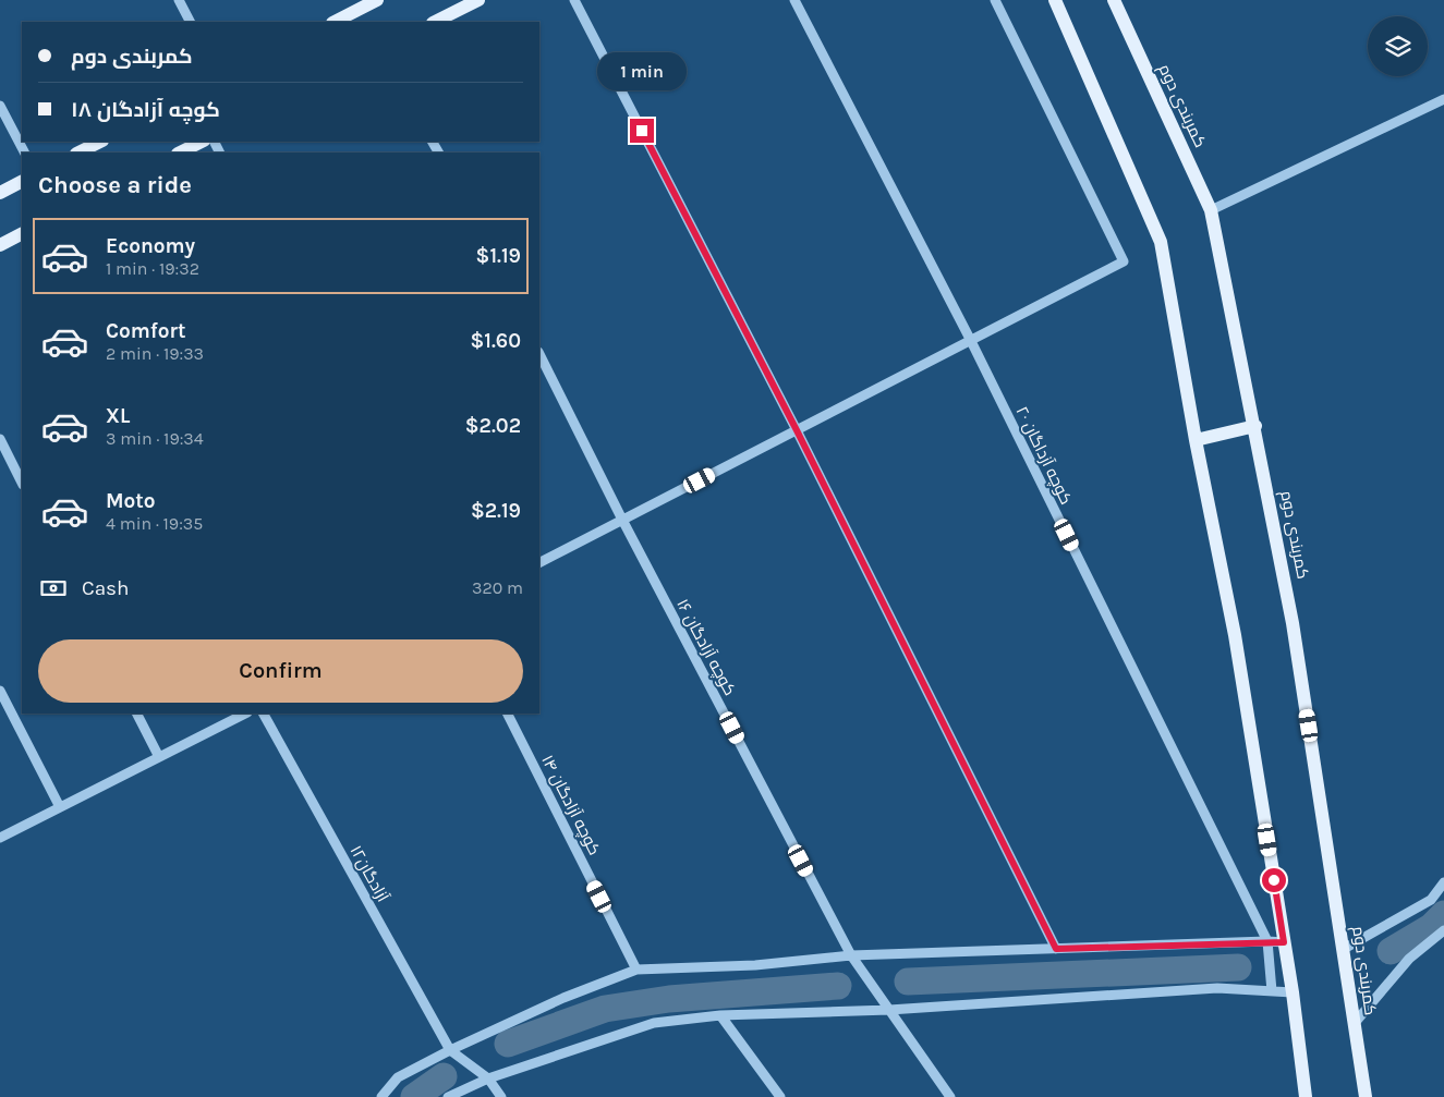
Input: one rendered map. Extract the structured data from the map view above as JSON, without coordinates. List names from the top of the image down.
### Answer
{
  "streets": {
    "main road": ["کمربندی دوم"],
    "street": [
      "کوچه آزداگان ۲۰",
      "کوچه آزادگان ۱۶",
      "کوچه آزادگان ۱۴",
      "۱۲آزادگان"
    ]
  },
  "page": {
    "banner": ["کمربندی دوم", "کوچه آزادگان ۱۸"],
    "bubble": "1 min",
    "heading": "Choose a ride",
    "list": [
      {
        "name": "Economy",
        "note": "1 min · 19:32",
        "value": "$1.19"
      },
      {
        "name": "Comfort",
        "note": "2 min · 19:33",
        "value": "$1.60"
      },
      {
        "name": "XL",
        "note": "3 min · 19:34",
        "value": "$2.02"
      },
      {
        "name": "Moto",
        "note": "4 min · 19:35",
        "value": "$2.19"
      }
    ],
    "pay": ["Cash", "320 m"],
    "buttons": "Confirm"
  }
}
